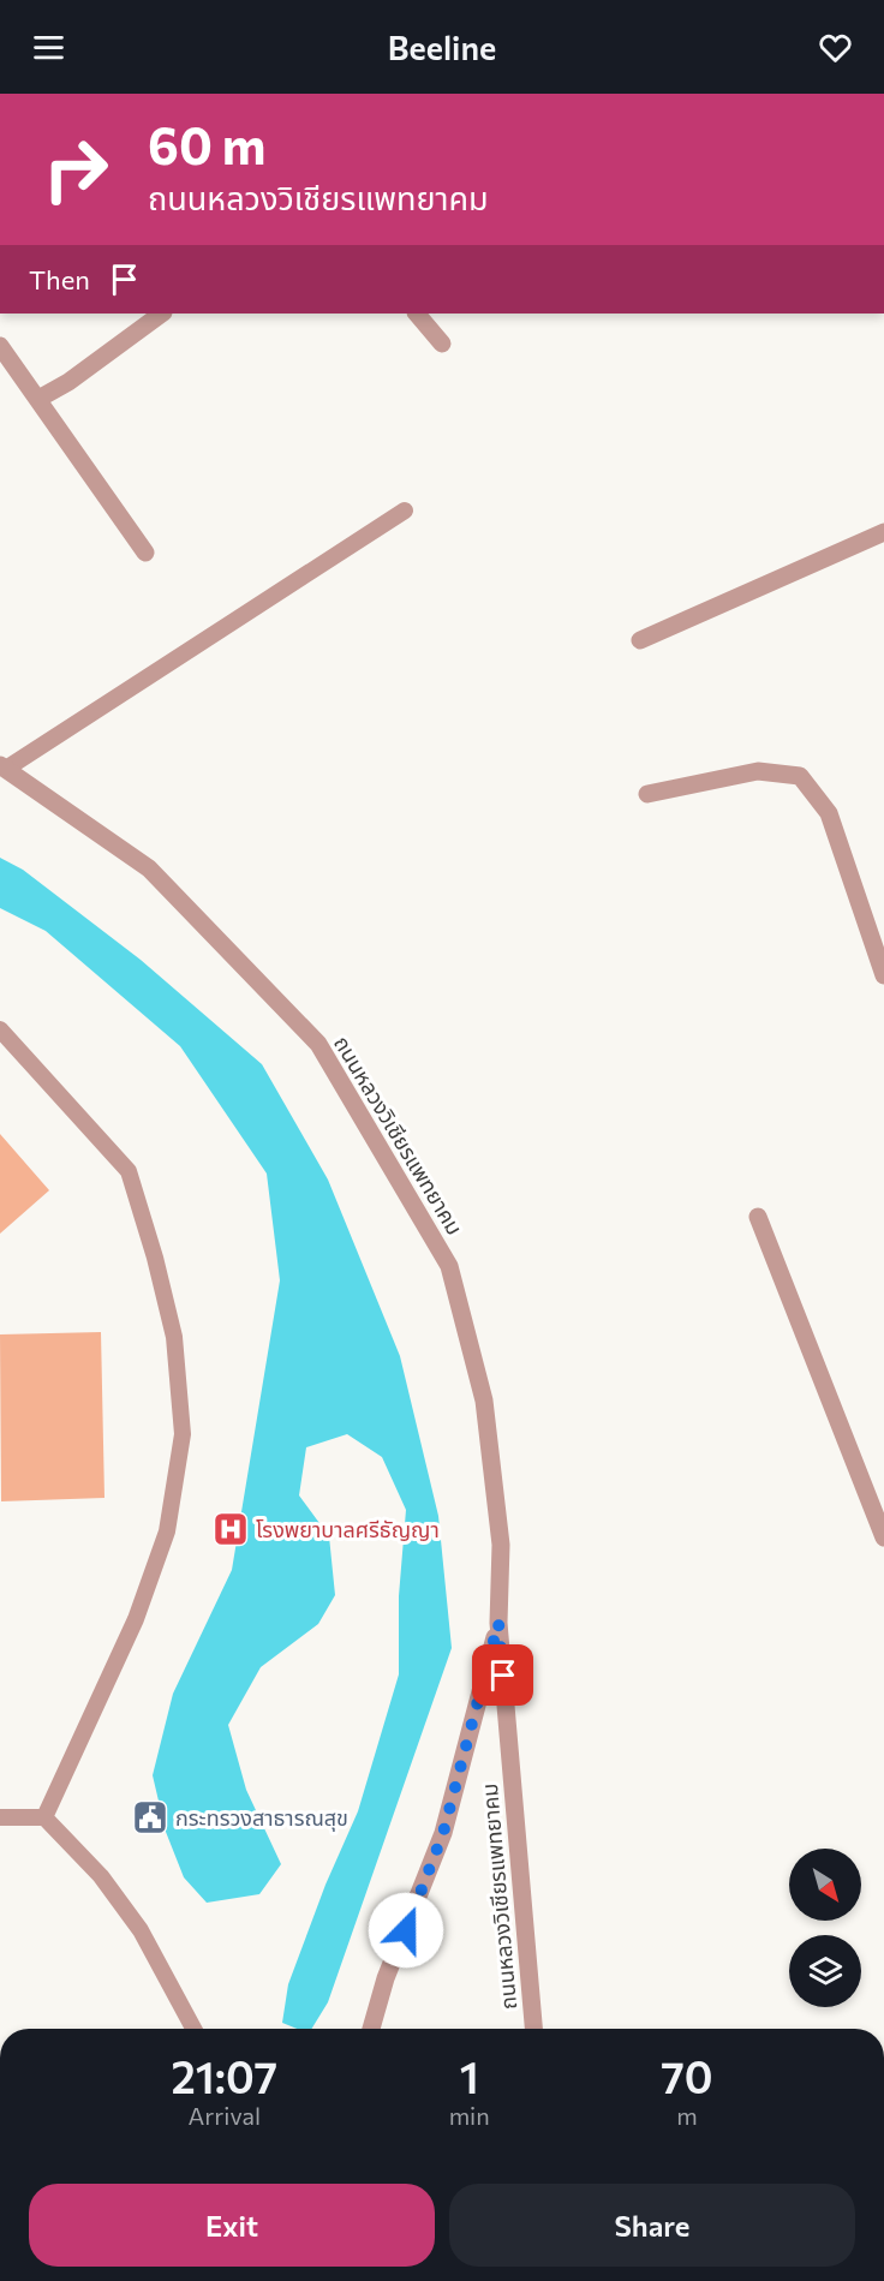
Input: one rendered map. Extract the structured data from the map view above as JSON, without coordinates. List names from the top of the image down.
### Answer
{
  "streets": {
    "street": ["ถนนหลวงวิเชียรแพทยาคม"]
  },
  "places": {
    "hospital": ["โรงพยาบาลศรีธัญญา"],
    "public building": ["กระทรวงสาธารณสุข"]
  },
  "north": "bottom right",
  "page": {
    "header": "Beeline",
    "turn": ["60 m", "ถนนหลวงวิเชียรแพทยาคม"],
    "then": "Then",
    "eta": [
      "21:07",
      "Arrival",
      "1",
      "min",
      "70",
      "m"
    ],
    "buttons": ["Exit", "Share"]
  }
}
